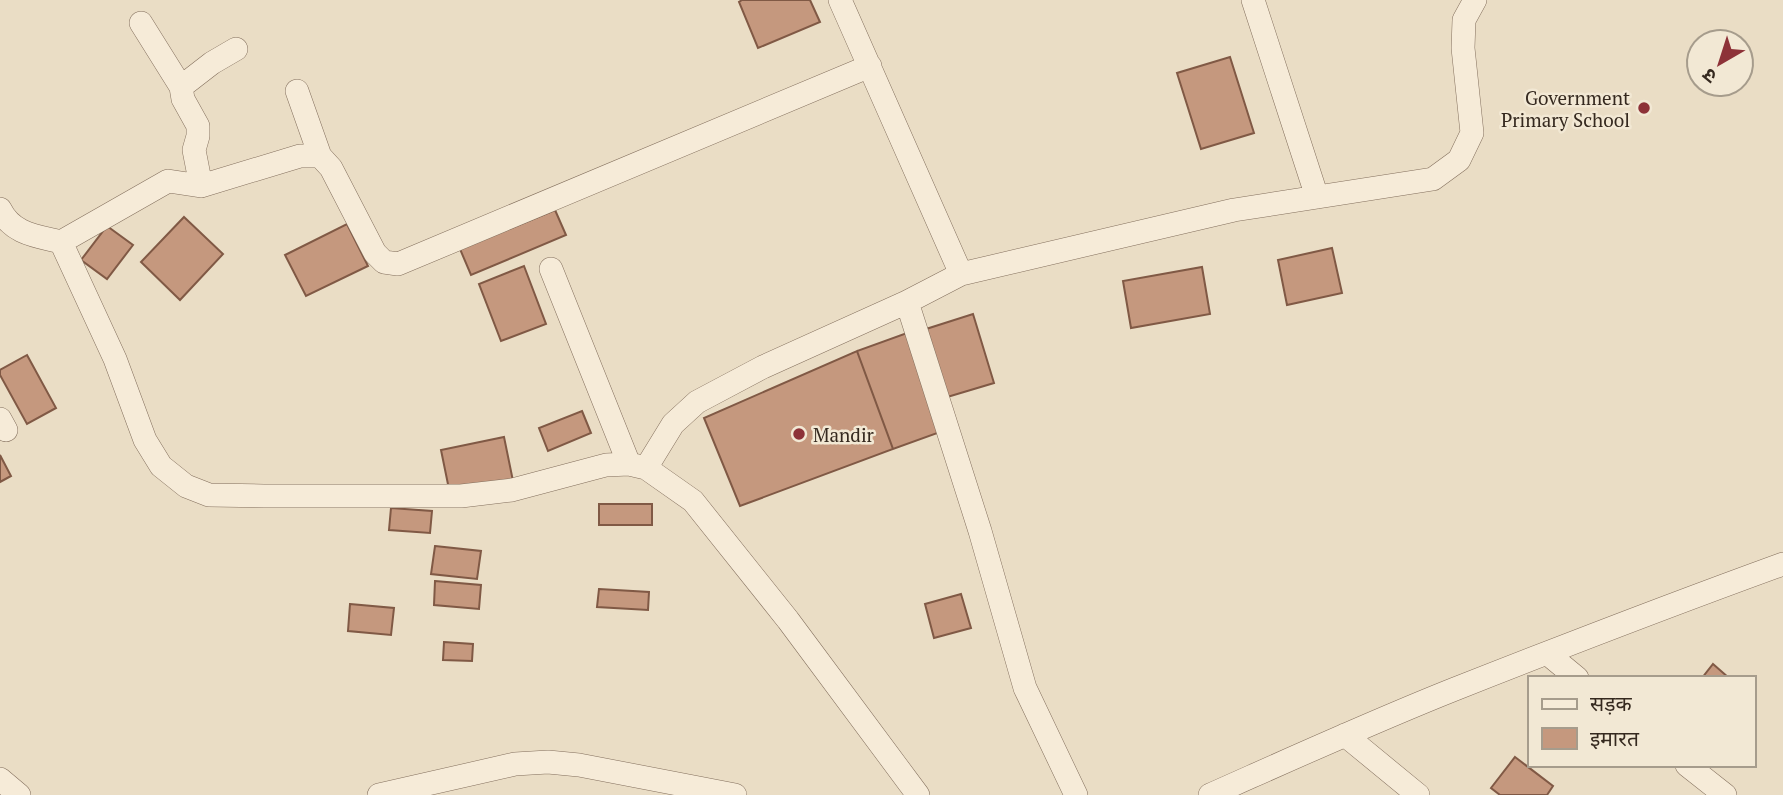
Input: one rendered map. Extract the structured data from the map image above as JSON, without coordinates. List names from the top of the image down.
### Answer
{
  "places": ["Government Primary School", "Mandir"],
  "legend": ["सड़क", "इमारत"],
  "north": "bottom left"
}
